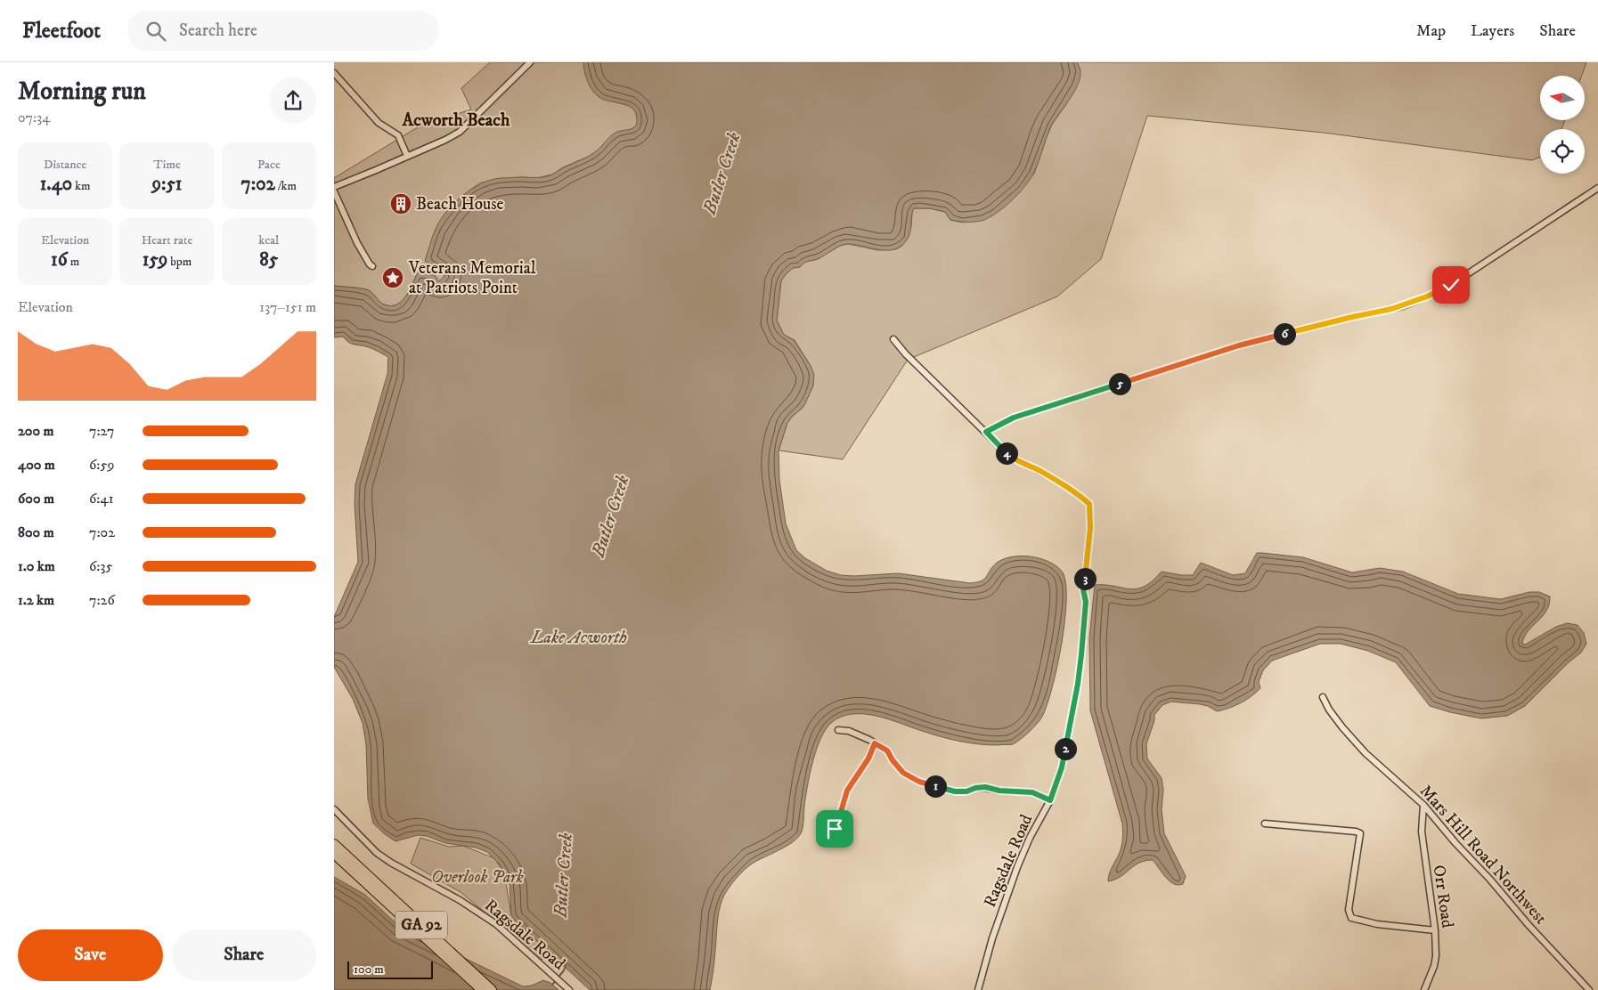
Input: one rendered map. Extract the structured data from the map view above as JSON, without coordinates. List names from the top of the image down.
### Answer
{
  "streets": {
    "main road": ["GA 92"],
    "street": ["Mars Hill Road Northwest", "Ragsdale Road", "Orr Road"]
  },
  "crossings": [
    ["Mars Hill Road Northwest", "Orr Road"]
  ],
  "districts": ["Acworth Beach"],
  "water": ["Butler Creek", "Lake Acworth"],
  "parks": ["Overlook Park"],
  "places": {
    "building": ["Beach House"],
    "place": ["Veterans Memorial at Patriots Point"]
  },
  "scale_bar": "100 m",
  "north": "left",
  "page": {
    "header": "Fleetfoot",
    "search": "Search here",
    "nav": ["Map", "Layers", "Share"],
    "heading": ["Morning run", "07:34"],
    "stats": [
      ["Distance", "1.40 km"],
      ["Time", "9:51"],
      ["Pace", "7:02 /km"],
      ["Elevation", "16 m"],
      ["Heart rate", "159 bpm"],
      ["kcal", "85"]
    ],
    "chart": ["Elevation", "137–151 m"],
    "pins": [
      "6",
      "5",
      "4",
      "3",
      "2",
      "1"
    ],
    "list": [
      {
        "name": "200 m",
        "note": "7:27"
      },
      {
        "name": "400 m",
        "note": "6:59"
      },
      {
        "name": "600 m",
        "note": "6:41"
      },
      {
        "name": "800 m",
        "note": "7:02"
      },
      {
        "name": "1.0 km",
        "note": "6:35"
      },
      {
        "name": "1.2 km",
        "note": "7:26"
      }
    ],
    "buttons": ["Save", "Share"],
    "scale": "100 m"
  }
}
